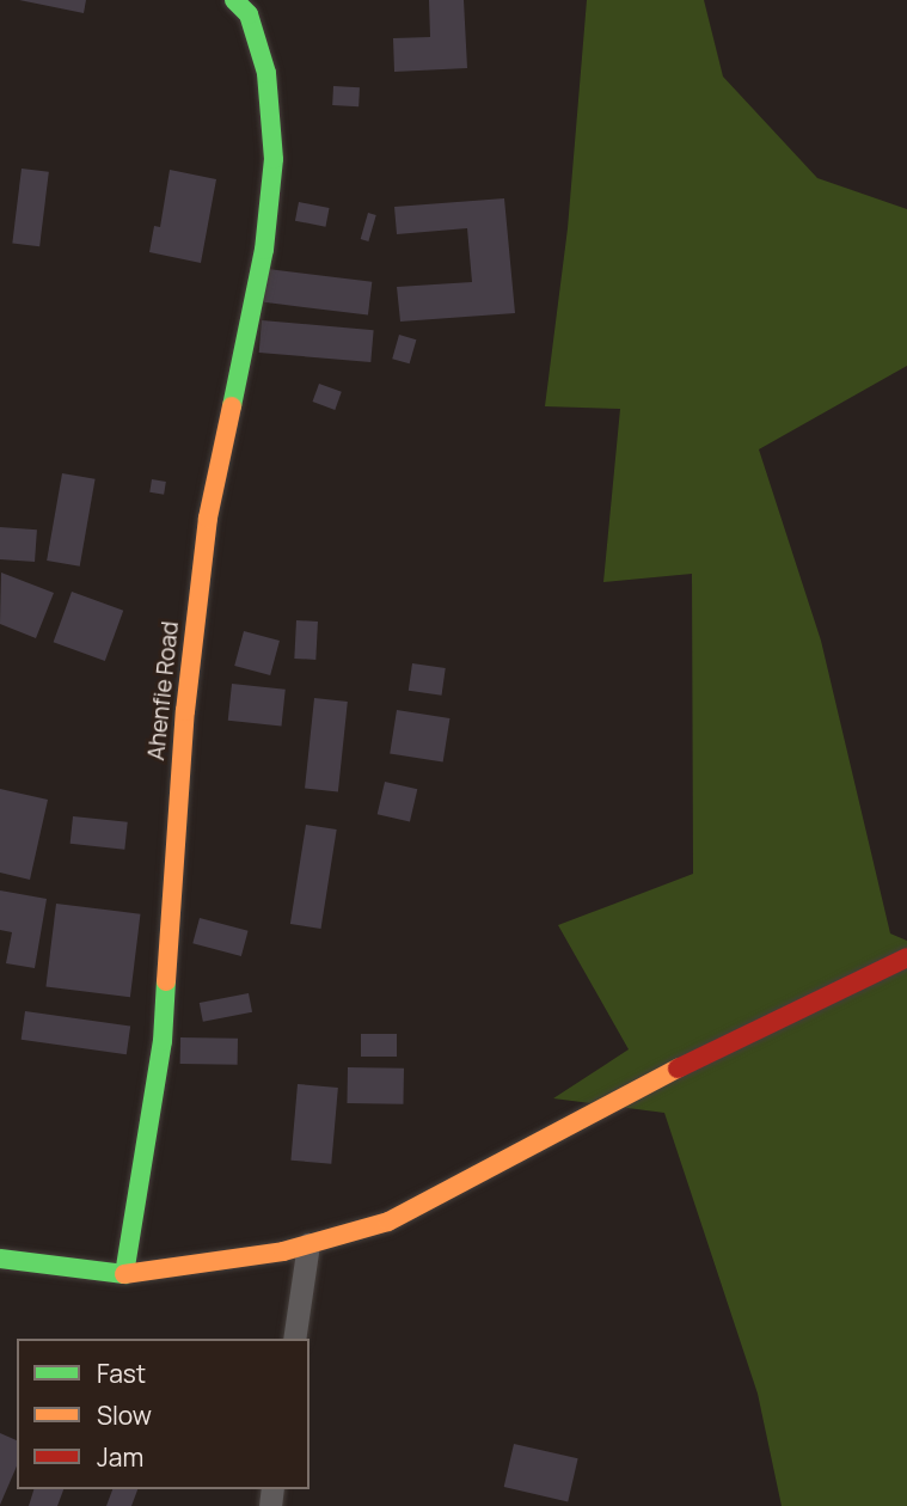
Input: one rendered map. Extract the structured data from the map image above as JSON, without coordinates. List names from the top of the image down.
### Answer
{
  "streets": {
    "street": ["Ahenfie Road"]
  },
  "legend": ["Fast", "Slow", "Jam"]
}
